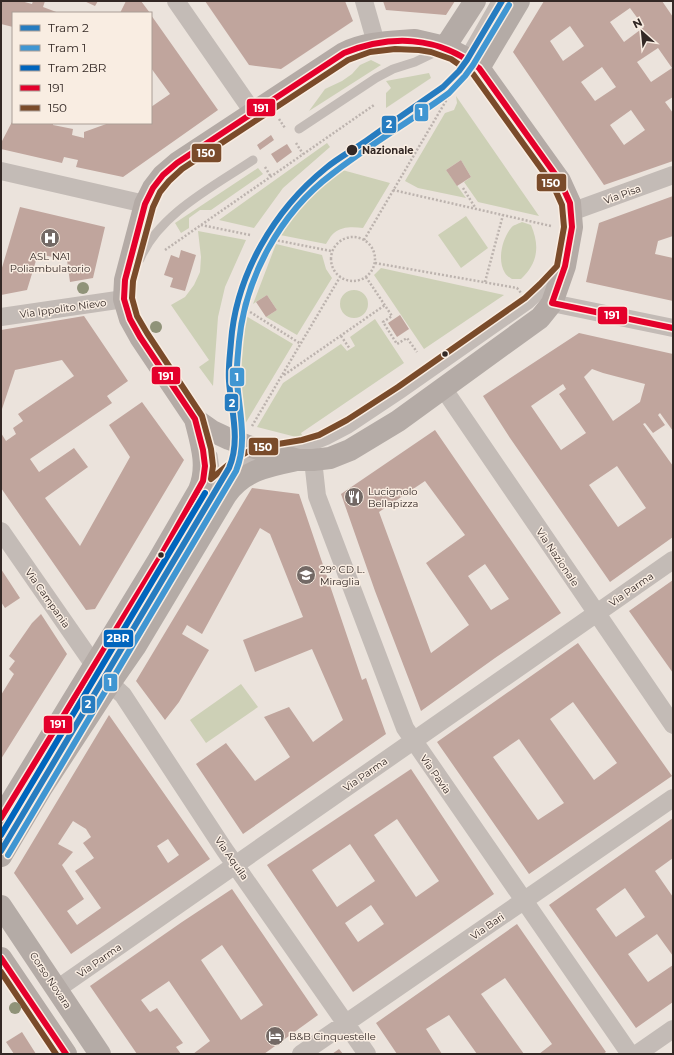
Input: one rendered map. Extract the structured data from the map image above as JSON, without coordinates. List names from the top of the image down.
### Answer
{
  "streets": {
    "main road": ["Corso Novara"],
    "street": [
      "Via Pisa",
      "Via Ippolito Nievo",
      "Via Nazionale",
      "Via Parma",
      "Via Campania",
      "Via Pavia",
      "Via Aquila",
      "Via Bari"
    ]
  },
  "crossings": [
    ["Via Nazionale", "Via Parma"],
    ["Via Parma", "Via Pavia"],
    ["Via Parma", "Via Aquila"],
    ["Via Parma", "Corso Novara"],
    ["Via Campania", "Via Aquila"],
    ["Via Pavia", "Via Bari"],
    ["Via Aquila", "Via Bari"]
  ],
  "places": {
    "other": ["Nazionale"],
    "hospital": ["ASL NA1 Poliambulatorio"],
    "restaurant": ["Lucignolo Bellapizza"],
    "school or university": ["29° CD L. Miraglia"],
    "hotel": ["B&B Cinquestelle"]
  },
  "lines": [
    "tram line 2",
    "tram line 1",
    "transit line 150",
    "transit line 191",
    "tram line 2BR"
  ],
  "legend": [
    "Tram 2",
    "Tram 1",
    "Tram 2BR",
    "191",
    "150"
  ],
  "north": "top left"
}
